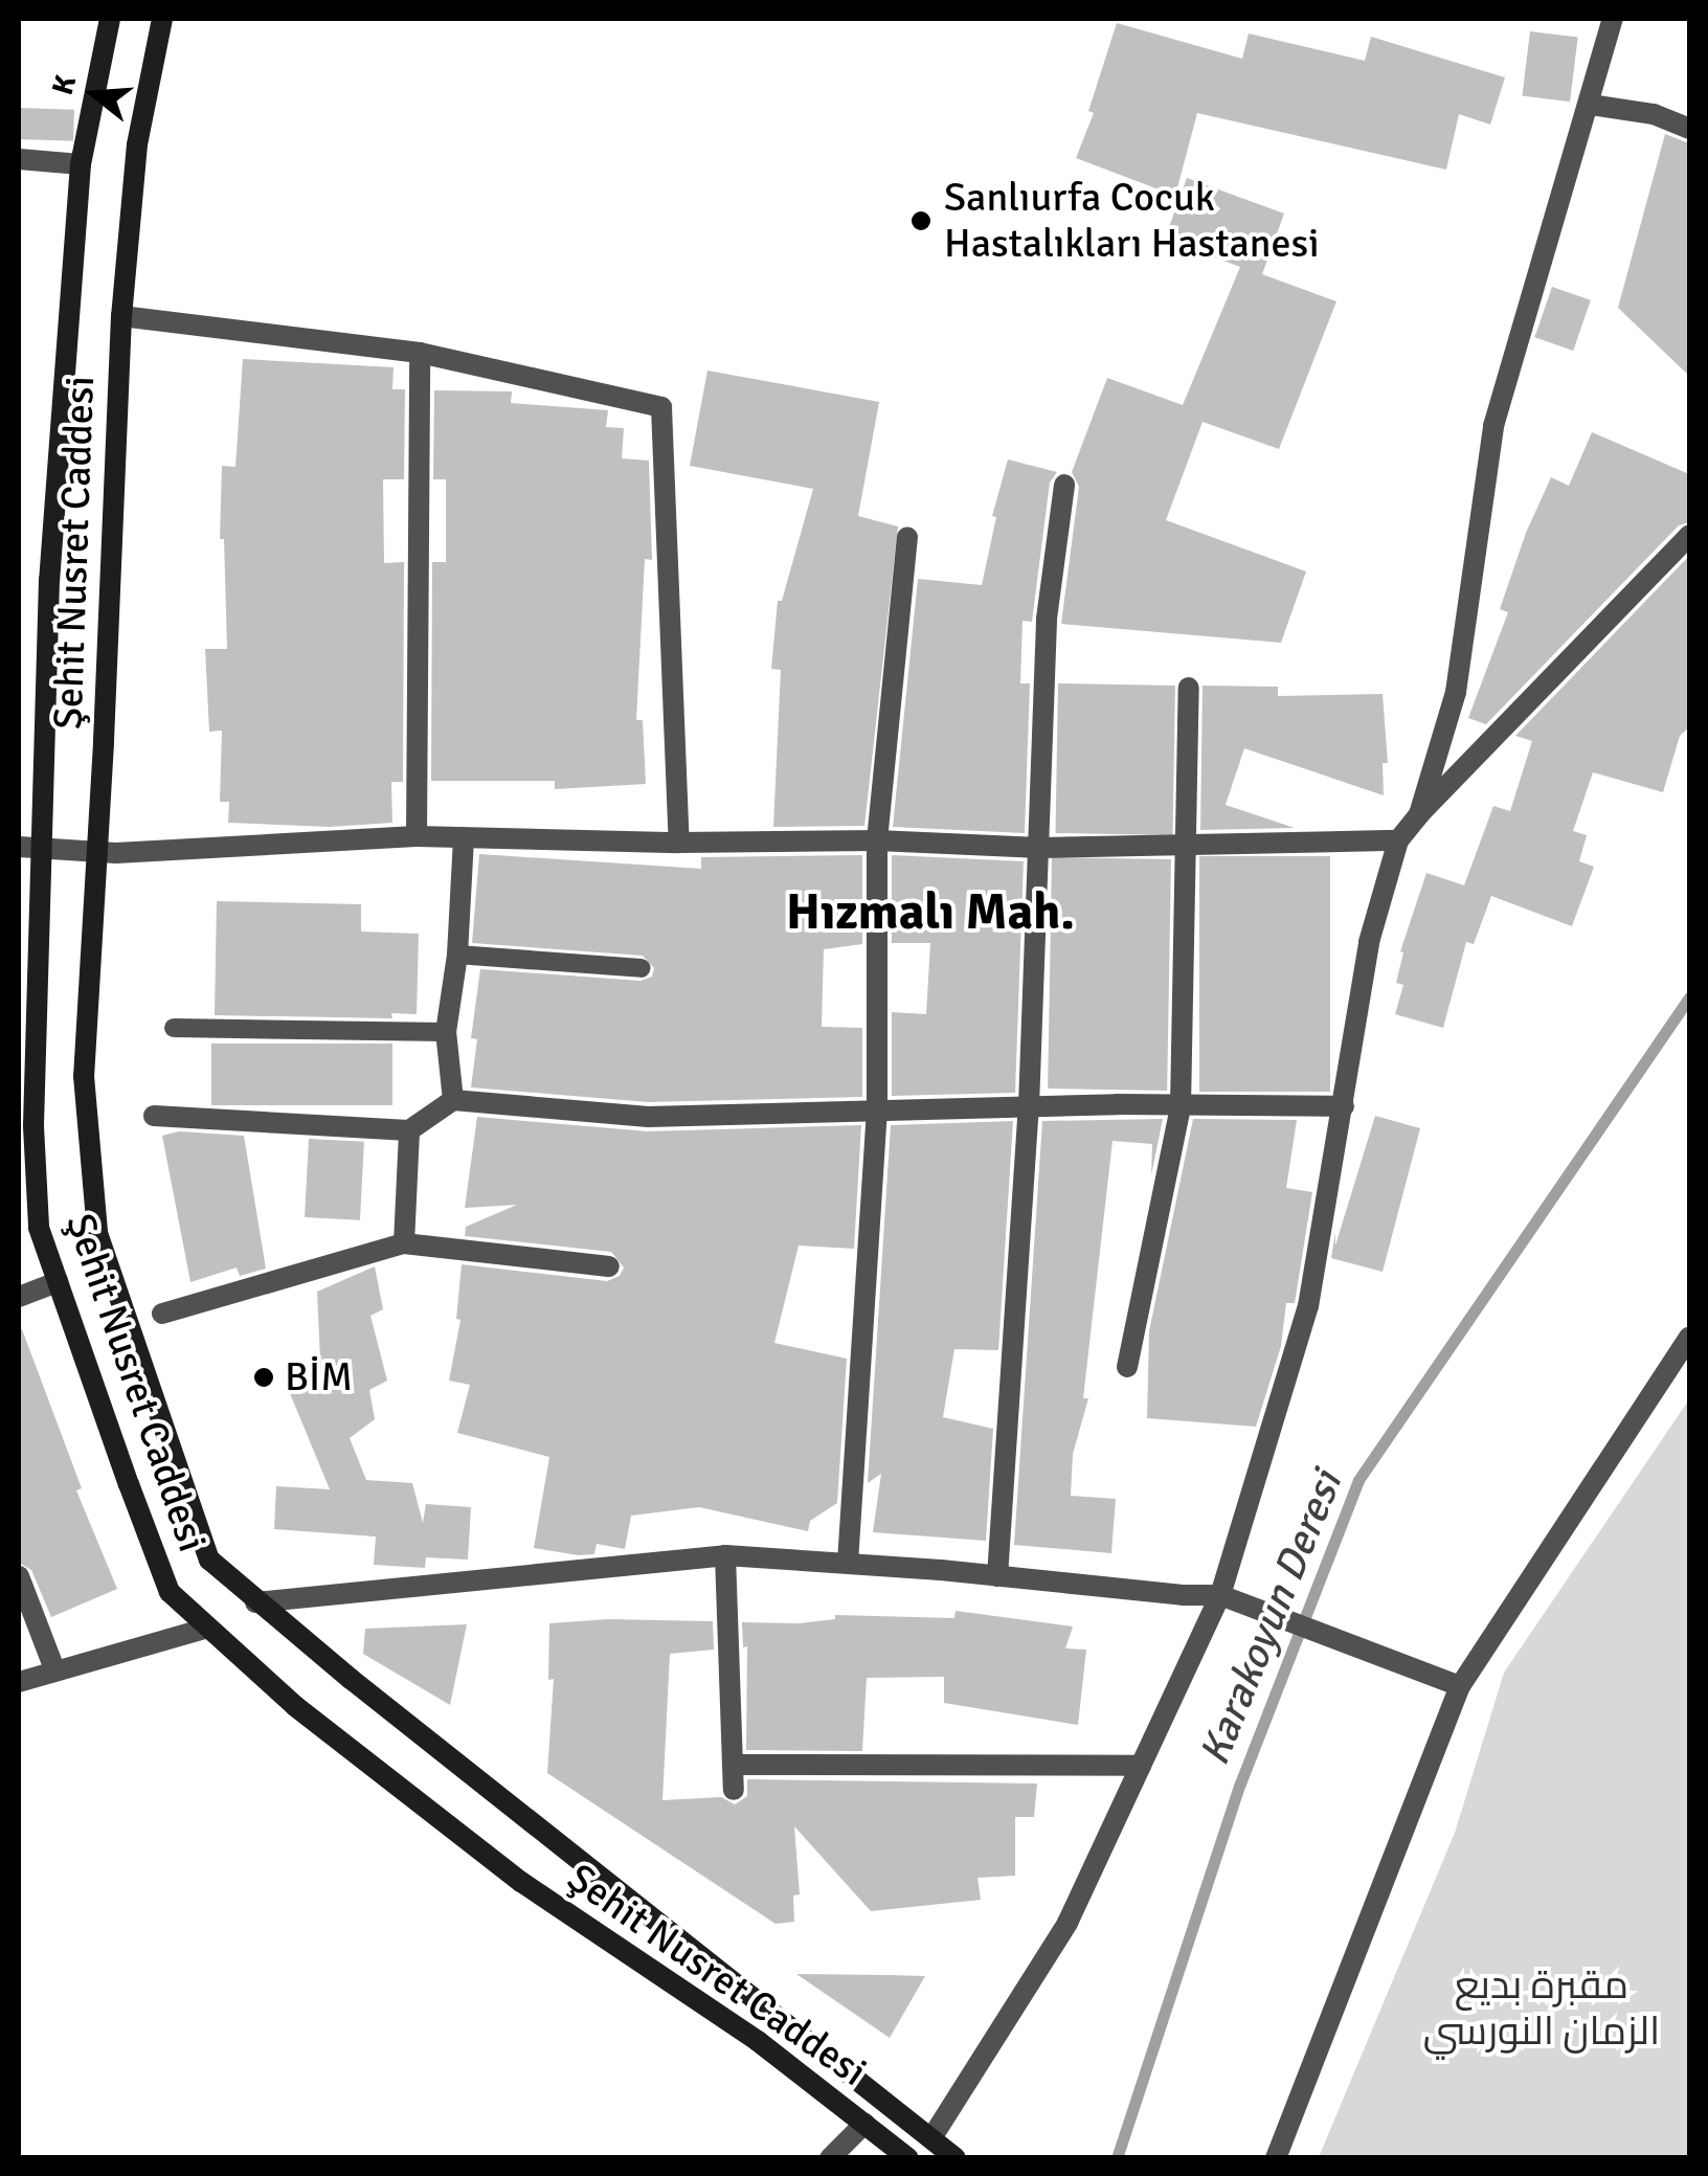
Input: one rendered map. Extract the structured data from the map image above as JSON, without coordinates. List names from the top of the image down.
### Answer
{
  "streets": {
    "main road": ["Şehit Nusret Caddesi"]
  },
  "districts": ["Hızmalı Mah."],
  "water": ["Karakoyun Deresi"],
  "parks": ["مقبرة بديع الزمان النورسي"],
  "places": ["Sanlıurfa Cocuk Hastalıkları Hastanesi", "BİM"],
  "north": "left"
}
